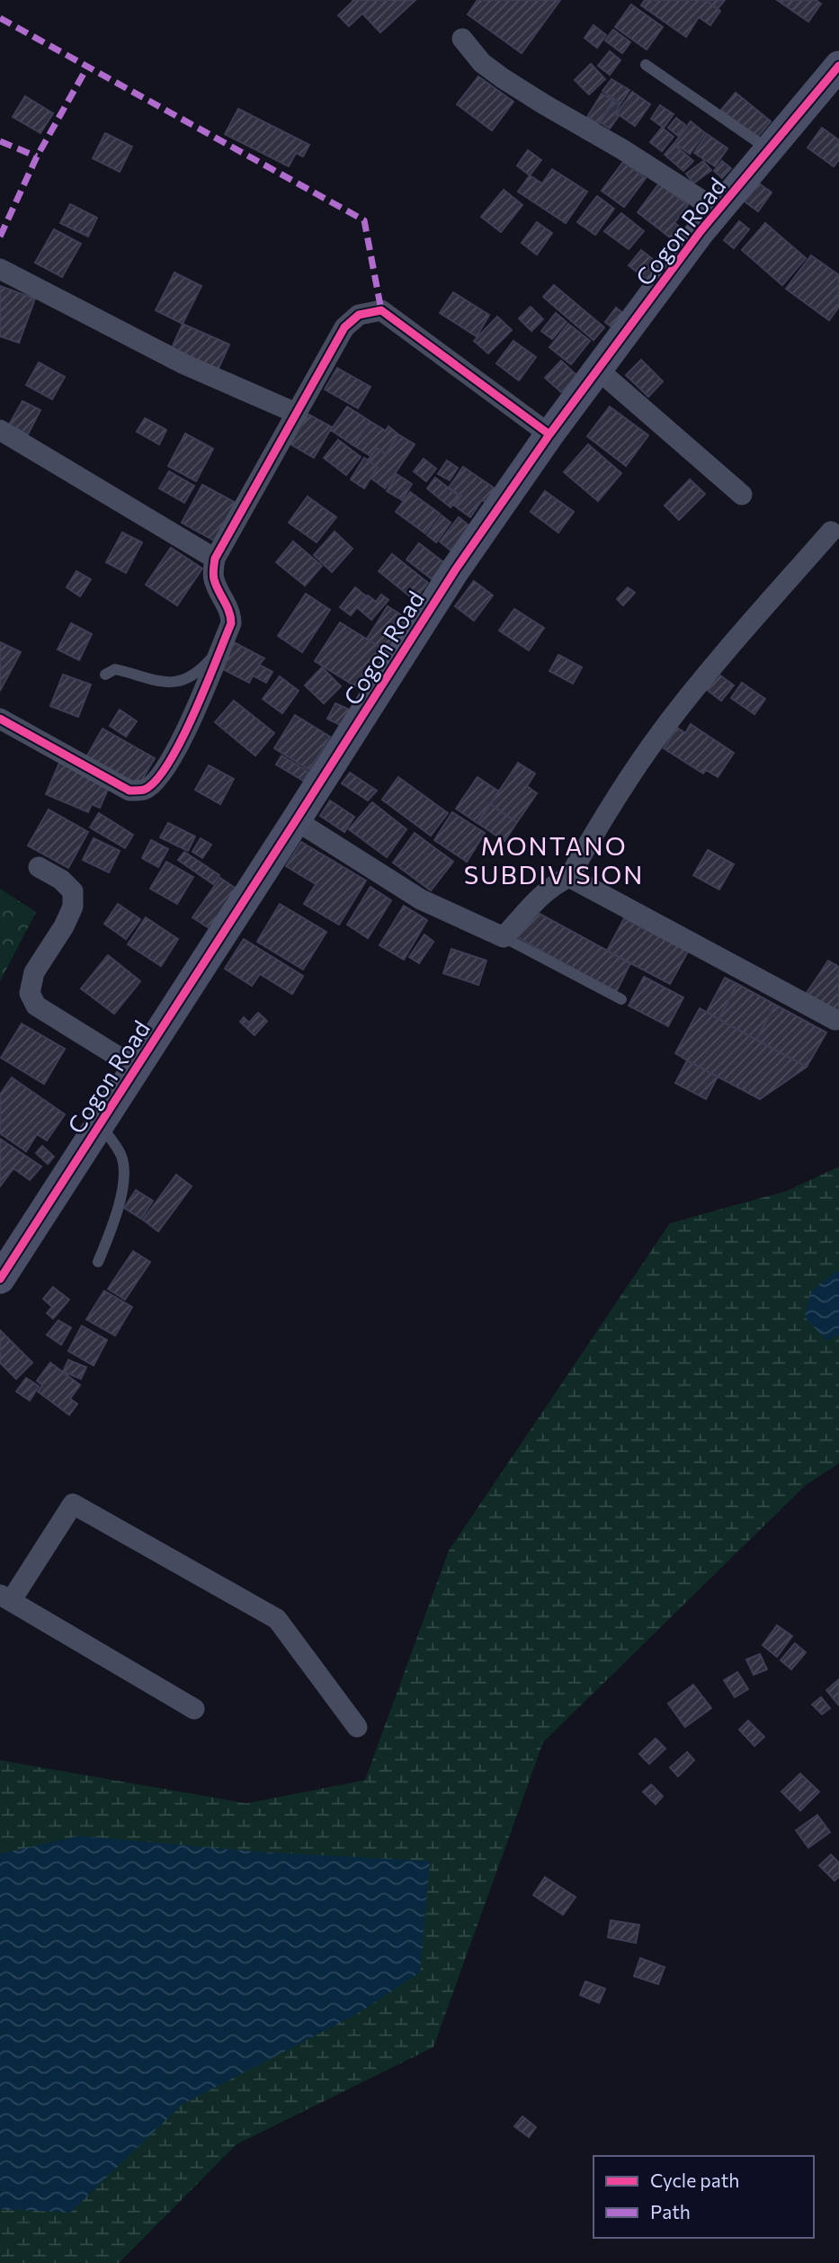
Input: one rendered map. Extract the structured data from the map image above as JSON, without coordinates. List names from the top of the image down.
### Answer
{
  "streets": {
    "street": ["Cogon Road"]
  },
  "districts": ["MONTANO SUBDIVISION"],
  "legend": ["Cycle path", "Path"]
}
